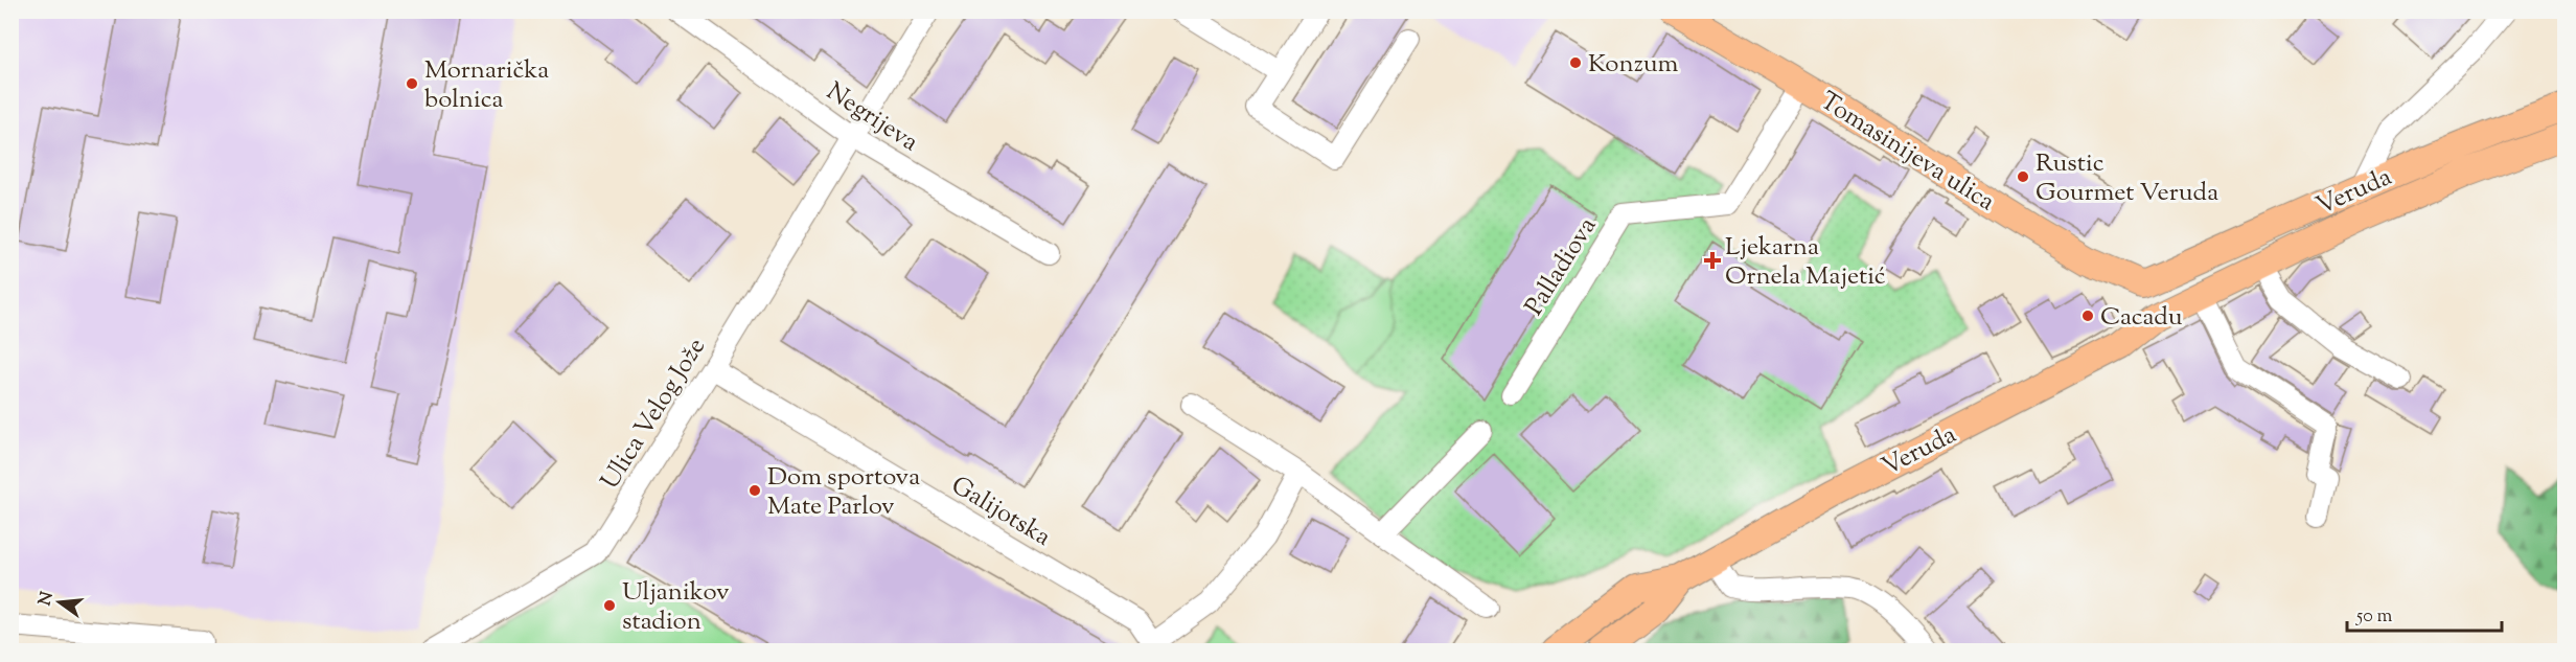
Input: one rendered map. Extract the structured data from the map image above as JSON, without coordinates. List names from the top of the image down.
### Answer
{
  "streets": {
    "main road": ["Tomasinijeva ulica", "Veruda"],
    "street": [
      "Negrijeva",
      "Palladiova",
      "Ulica Velog Jože",
      "Galijotska"
    ]
  },
  "crossings": [
    ["Negrijeva", "Ulica Velog Jože"],
    ["Tomasinijeva ulica", "Veruda"],
    ["Tomasinijeva ulica", "Palladiova"],
    ["Ulica Velog Jože", "Galijotska"]
  ],
  "places": {
    "other": [
      "Konzum",
      "Mornarička bolnica",
      "Rustic Gourmet Veruda",
      "Cacadu",
      "Dom sportova Mate Parlov",
      "Uljanikov stadion"
    ],
    "health": ["Ljekarna Ornela Majetić"]
  },
  "scale_bar": "50 m",
  "north": "left"
}
